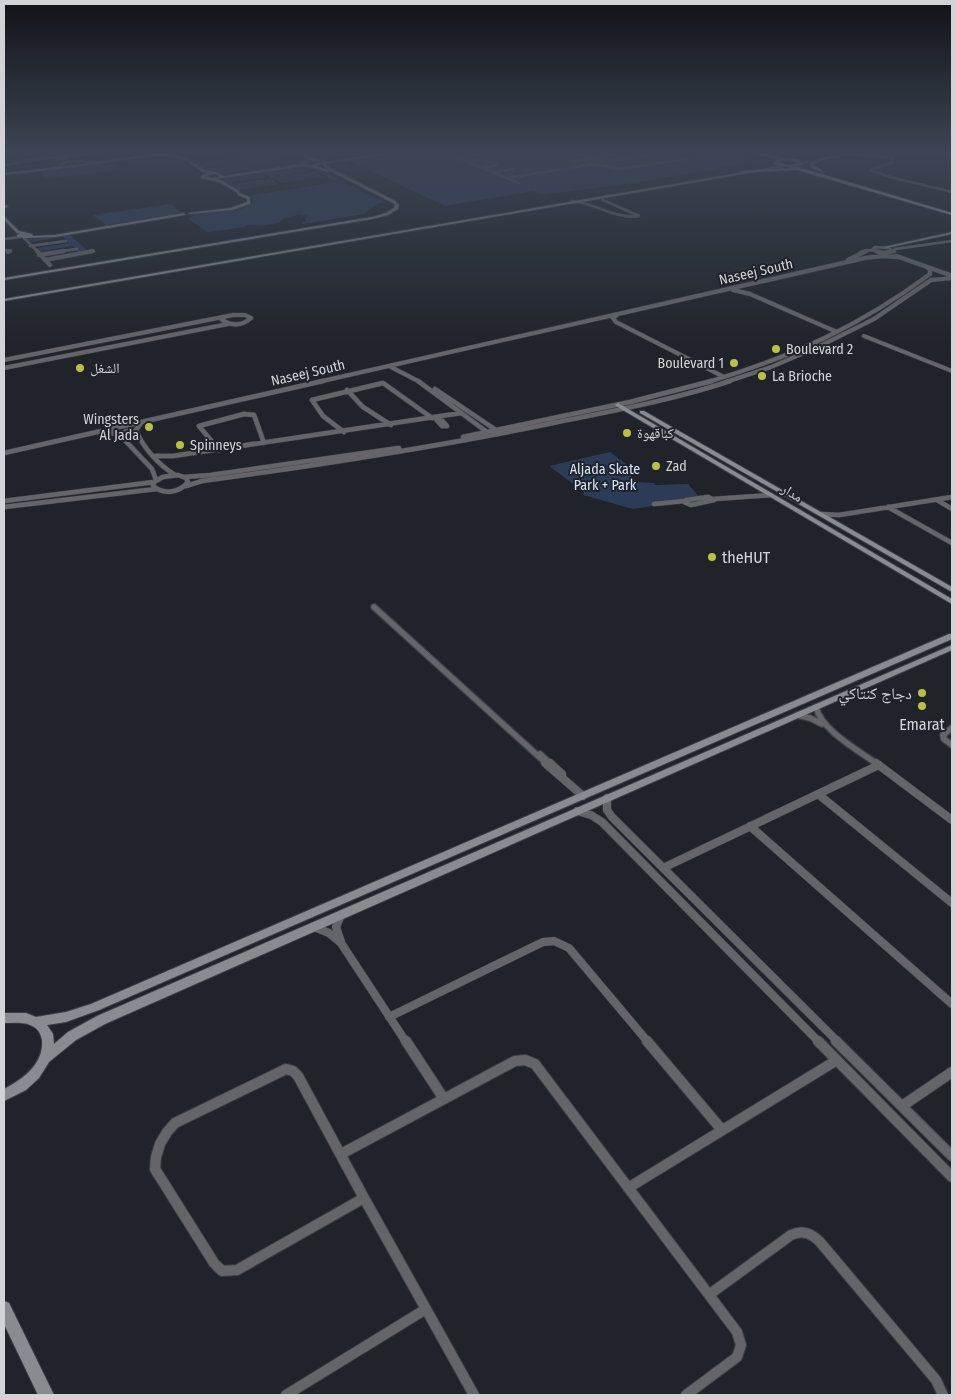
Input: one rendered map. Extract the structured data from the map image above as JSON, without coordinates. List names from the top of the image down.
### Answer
{
  "streets": {
    "street": ["Naseej South", "مدار"]
  },
  "parks": ["Aljada Skate Park + Park"],
  "places": [
    "Boulevard 2",
    "Boulevard 1",
    "الشغل",
    "La Brioche",
    "Wingsters Al Jada",
    "كباقهوة",
    "Spinneys",
    "Zad",
    "theHUT",
    "دجاج كنتاكي",
    "Emarat"
  ]
}
